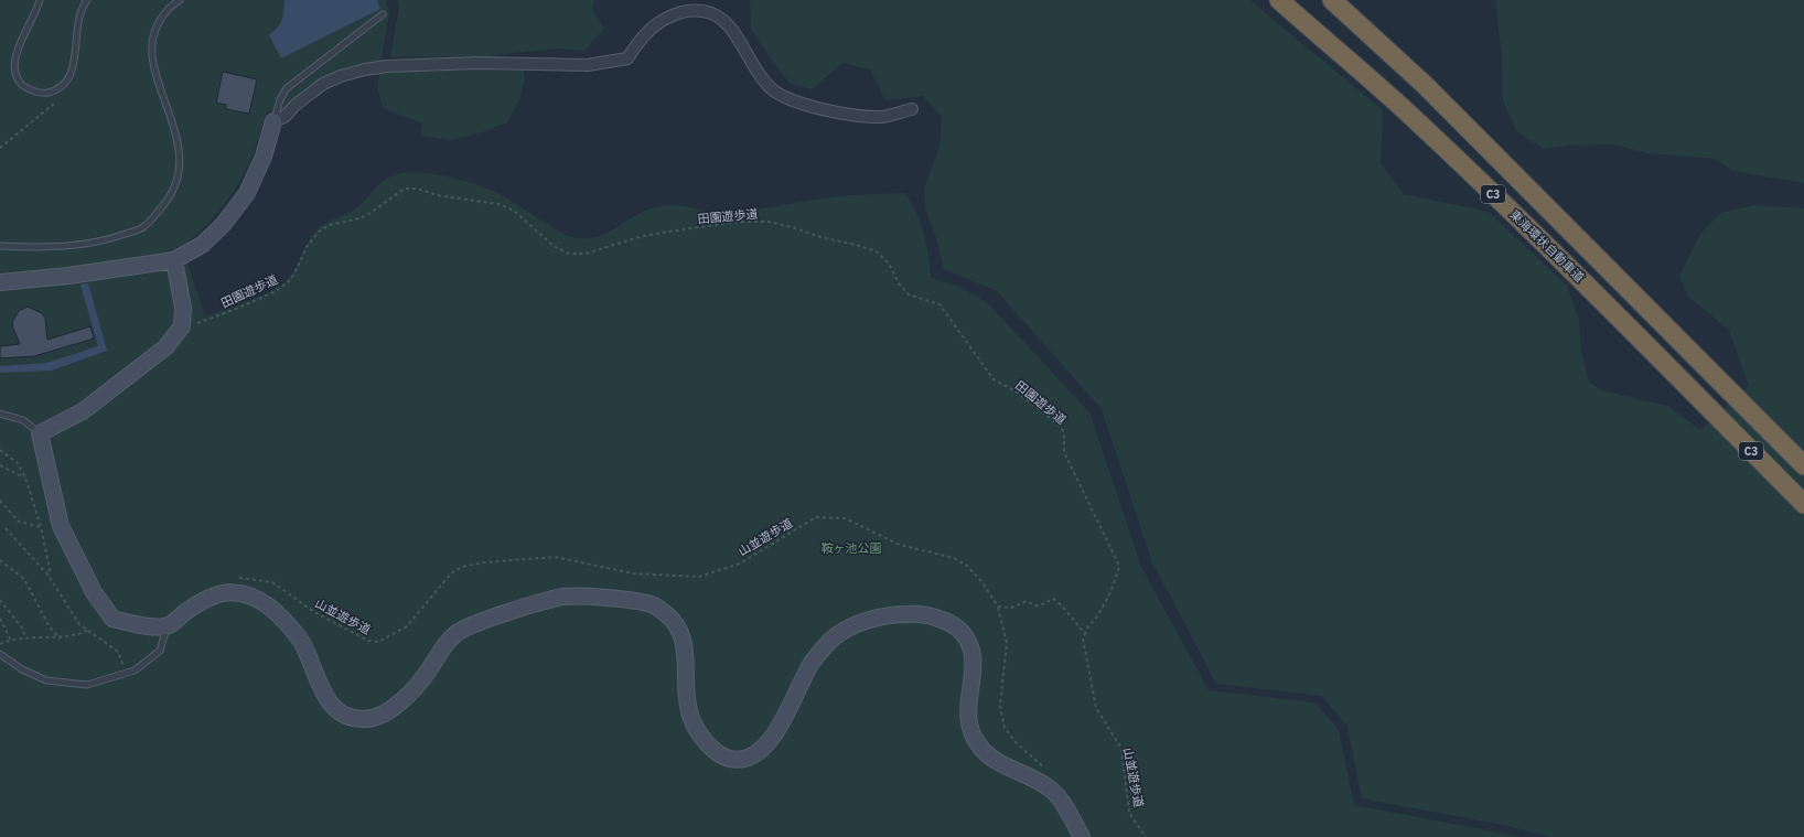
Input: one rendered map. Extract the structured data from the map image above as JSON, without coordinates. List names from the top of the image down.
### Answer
{
  "streets": {
    "highway": ["C3", "東海環状自動車道"],
    "path": ["田園遊歩道", "山並遊歩道"]
  },
  "crossings": [
    ["田園遊歩道", "山並遊歩道"]
  ],
  "parks": ["鞍ヶ池公園"]
}
